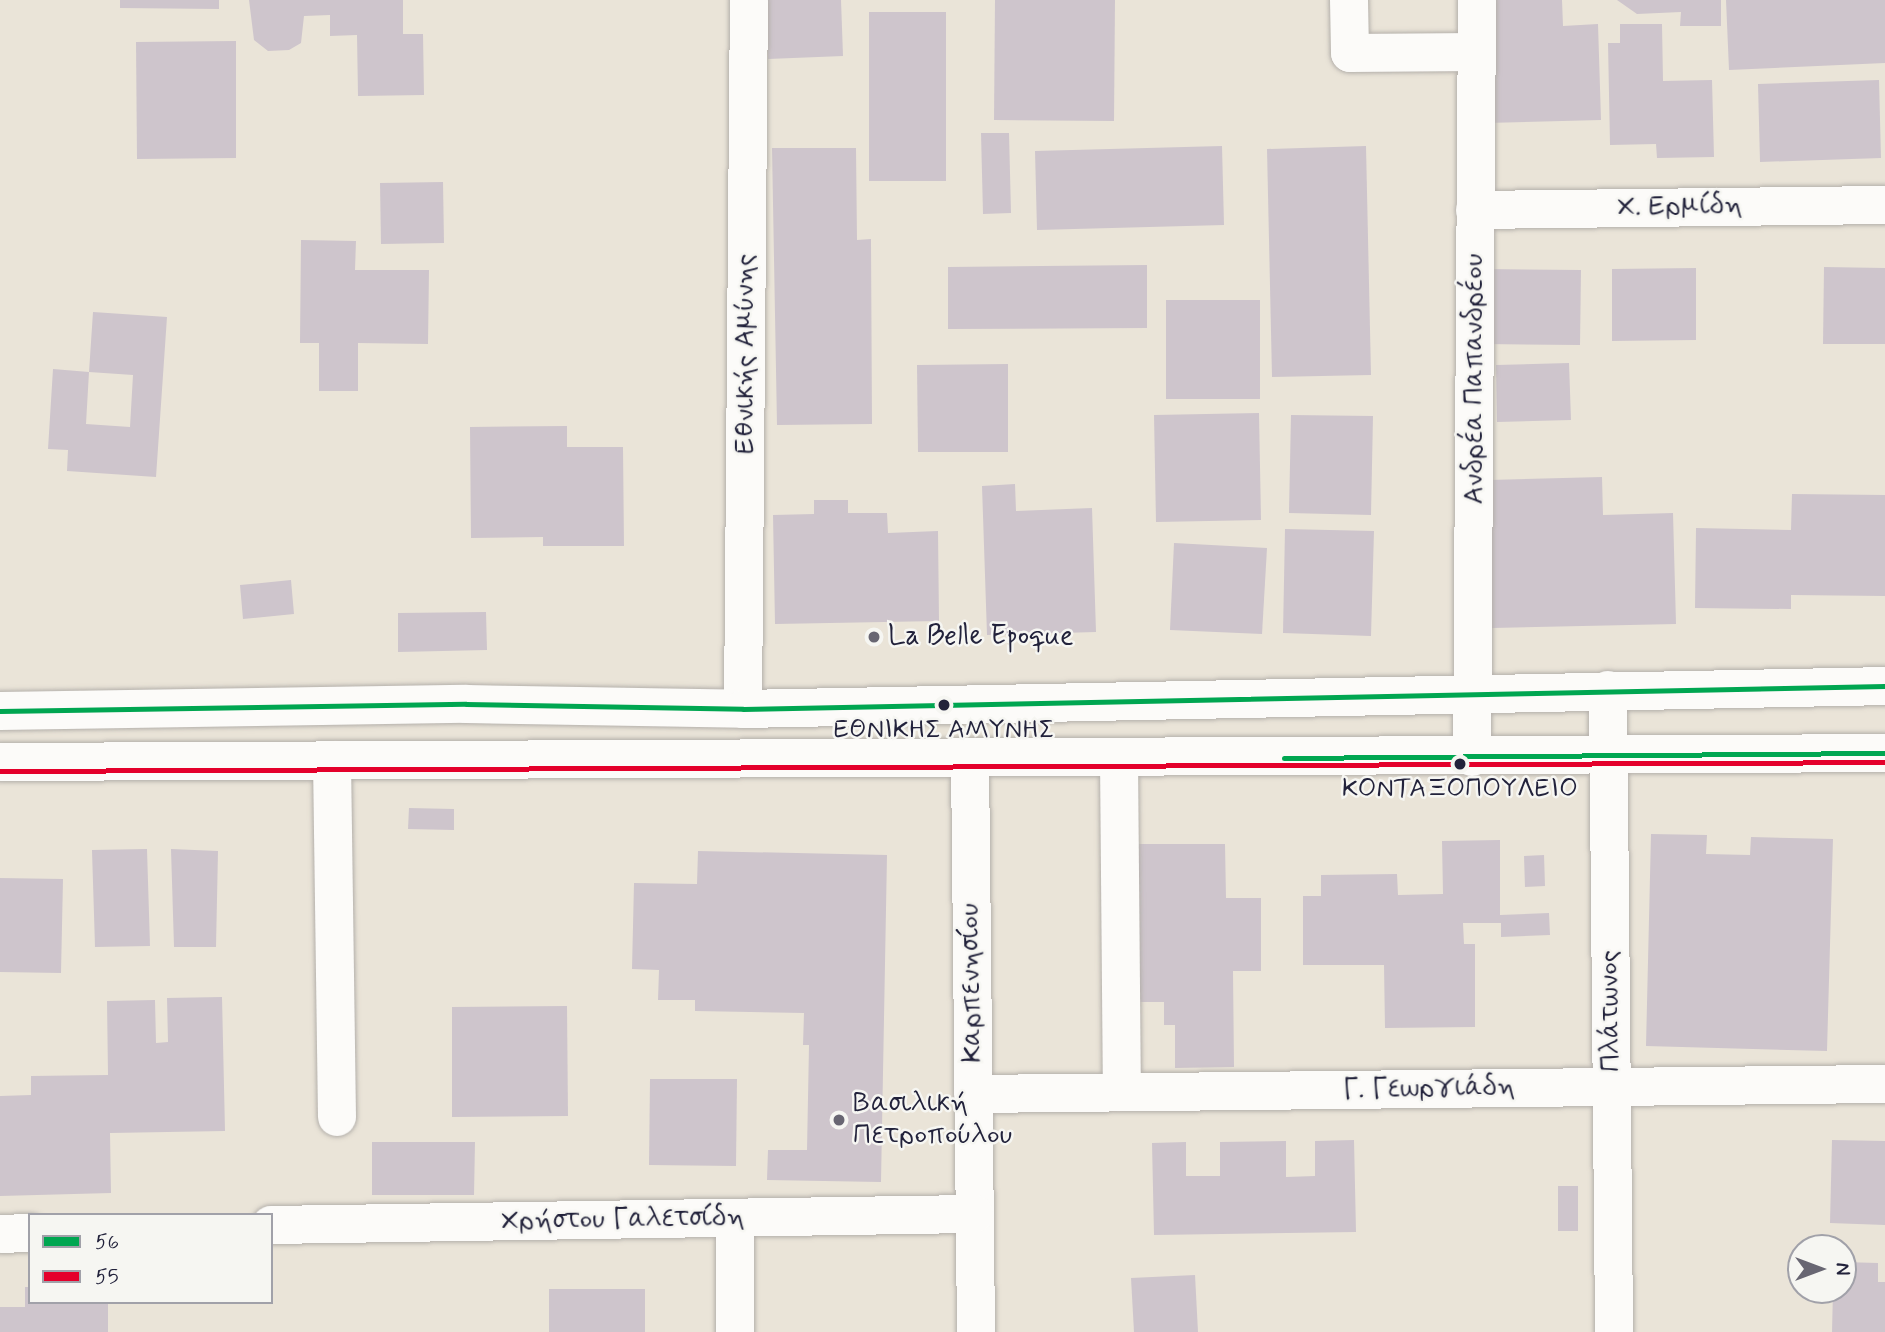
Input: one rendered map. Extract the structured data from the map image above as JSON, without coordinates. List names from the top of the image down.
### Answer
{
  "streets": {
    "street": [
      "Χ. Ερμίδη",
      "Εθνικής Αμύνης",
      "Ανδρέα Παπανδρέου",
      "Καρπενησίου",
      "Πλάτωνος",
      "Γ. Γεωργιάδη",
      "Χρήστου Γαλετσίδη"
    ]
  },
  "crossings": [
    ["Χ. Ερμίδη", "Ανδρέα Παπανδρέου"],
    ["Καρπενησίου", "Γ. Γεωργιάδη"],
    ["Καρπενησίου", "Χρήστου Γαλετσίδη"],
    ["Πλάτωνος", "Γ. Γεωργιάδη"]
  ],
  "places": [
    "La Belle Epoque",
    "ΕΘΝΙΚΗΣ ΑΜΥΝΗΣ",
    "ΚΟΝΤΑΞΟΠΟΥΛΕΙΟ",
    "Βασιλική Πετροπούλου"
  ],
  "lines": ["transit line 56", "transit line 55"],
  "legend": ["56", "55"],
  "north": "right"
}
